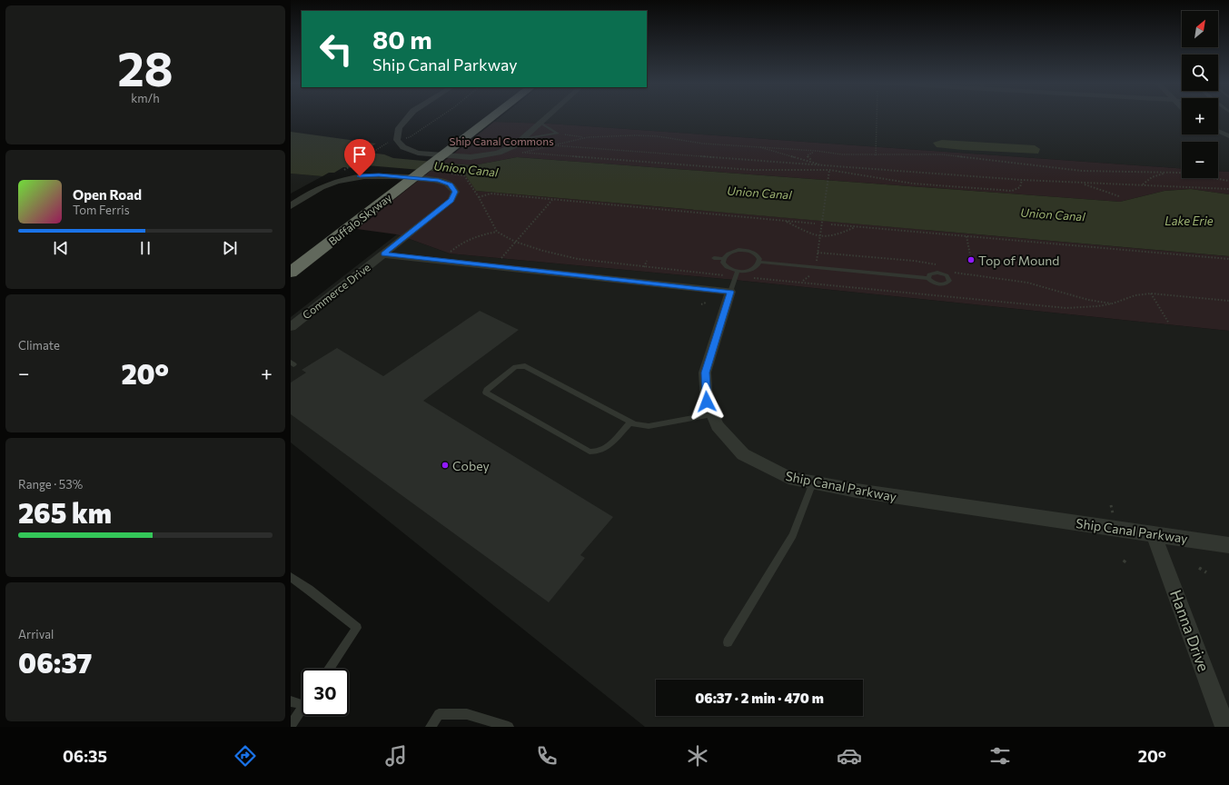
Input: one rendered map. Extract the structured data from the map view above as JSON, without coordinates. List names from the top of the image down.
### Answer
{
  "streets": {
    "highway": ["Buffalo Skyway"],
    "street": ["Commerce Drive", "Ship Canal Parkway", "Hanna Drive"]
  },
  "crossings": [
    ["Ship Canal Parkway", "Hanna Drive"]
  ],
  "water": ["Union Canal", "Lake Erie"],
  "parks": ["Ship Canal Commons"],
  "places": ["Top of Mound", "Cobey"],
  "north": "top right",
  "page": {
    "tile": [
      ["28", "km/h"],
      "Climate",
      ["Range · 53%", "265 km"],
      ["Arrival", "06:37"]
    ],
    "map_buttons": ["+", "−"],
    "turn": ["80 m", "Ship Canal Parkway"],
    "song": ["Open Road", "Tom Ferris"],
    "heat": ["−", "20°", "+"],
    "limit": "30",
    "trip": "06:37 · 2 min · 470 m",
    "tabs": ["06:35", "20°"]
  }
}
